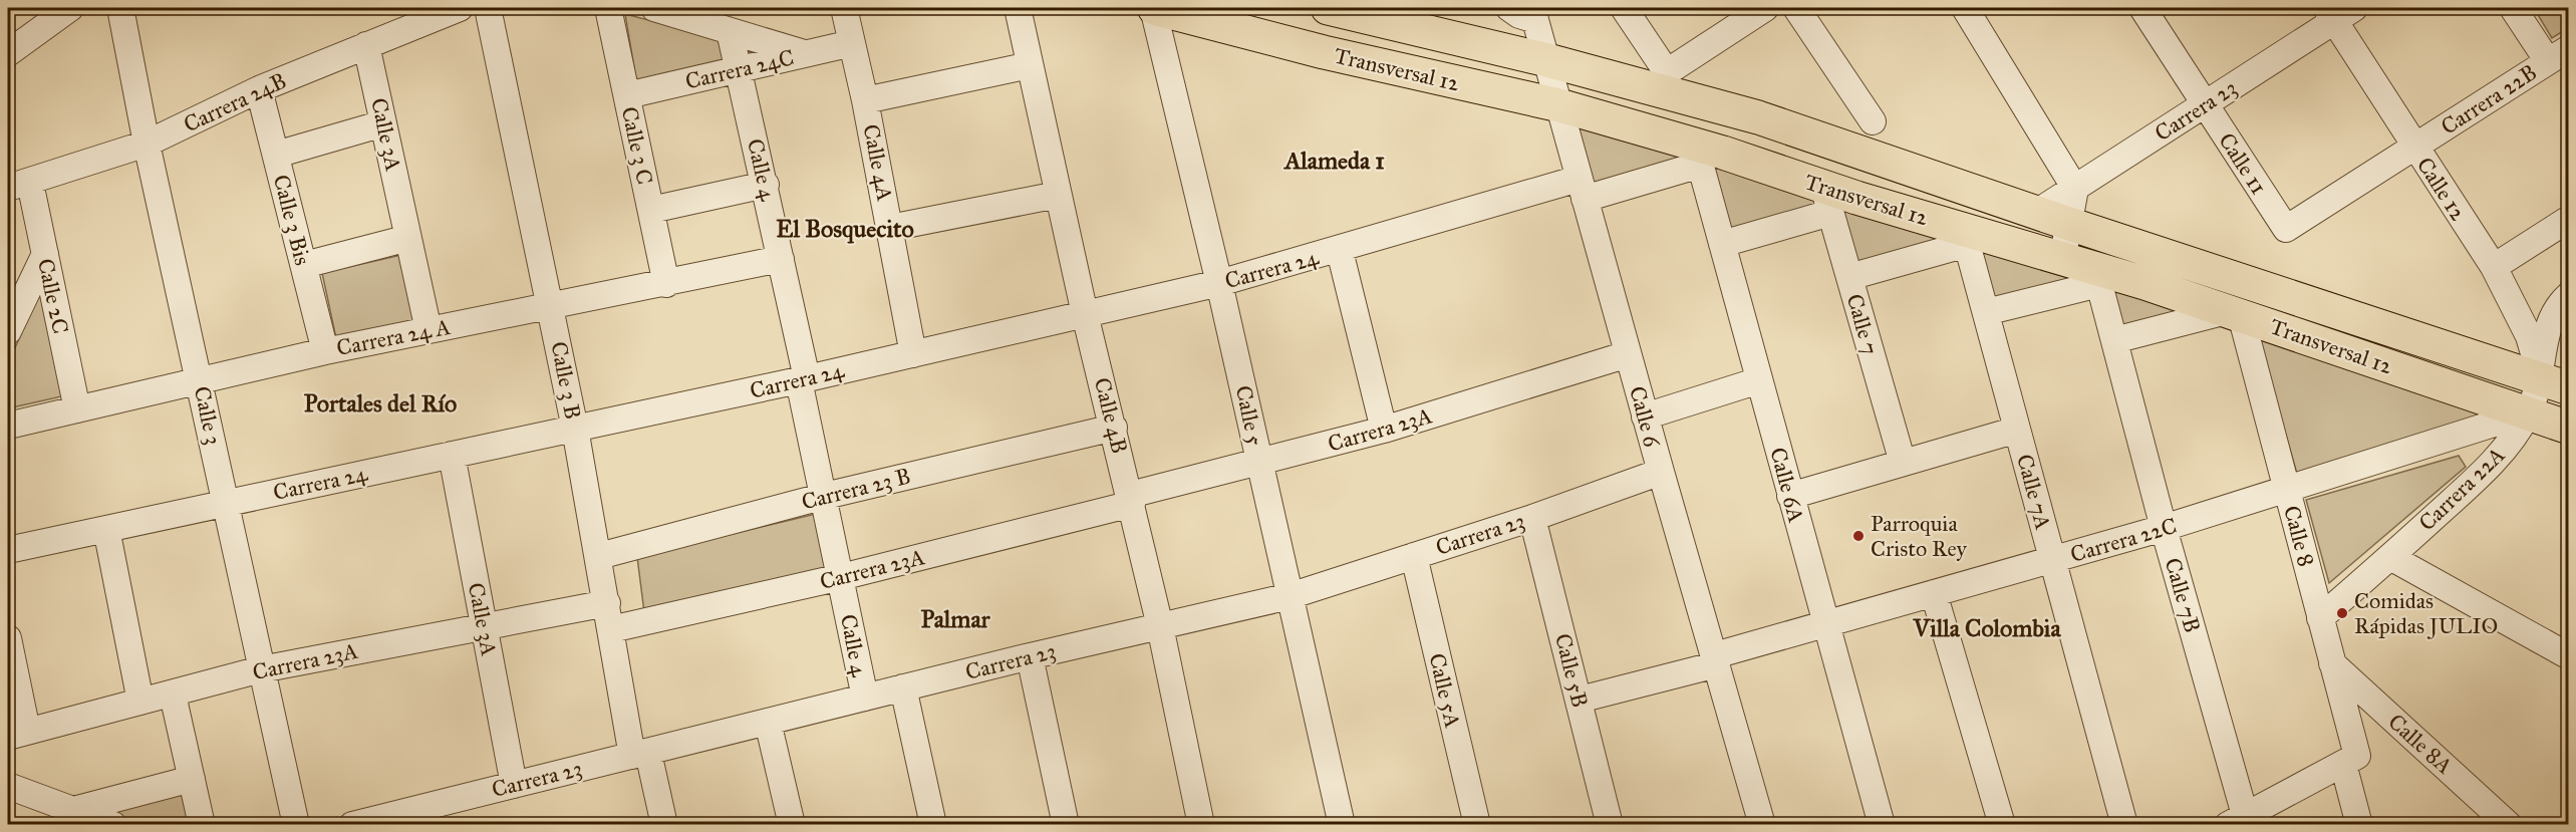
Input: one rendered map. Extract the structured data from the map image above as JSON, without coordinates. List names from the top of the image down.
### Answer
{
  "streets": {
    "main road": ["Transversal 12"],
    "street": [
      "Carrera 24C",
      "Carrera 22B",
      "Carrera 24B",
      "Carrera 23",
      "Calle 3A",
      "Calle 3 C",
      "Calle 4A",
      "Calle 11",
      "Calle 4",
      "Calle 12",
      "Calle 3 Bis",
      "Carrera 24",
      "Calle 2C",
      "Calle 7",
      "Carrera 24 A",
      "Calle 3 B",
      "Calle 3",
      "Calle 4B",
      "Calle 5",
      "Calle 6",
      "Carrera 23A",
      "Calle 6A",
      "Carrera 23 B",
      "Carrera 22A",
      "Calle 7A",
      "Calle 8",
      "Carrera 22C",
      "Calle 7B",
      "Calle 5B",
      "Calle 5A",
      "Calle 8A"
    ]
  },
  "crossings": [
    ["Carrera 24C", "Calle 3 C"],
    ["Carrera 24C", "Calle 4A"],
    ["Carrera 24C", "Calle 4"],
    ["Transversal 12", "Carrera 23"],
    ["Transversal 12", "Calle 12"],
    ["Transversal 12", "Carrera 24"],
    ["Transversal 12", "Calle 7"],
    ["Transversal 12", "Calle 5"],
    ["Transversal 12", "Calle 6"],
    ["Transversal 12", "Calle 6A"],
    ["Transversal 12", "Carrera 22A"],
    ["Transversal 12", "Calle 7A"],
    ["Transversal 12", "Calle 8"],
    ["Transversal 12", "Carrera 22C"],
    ["Transversal 12", "Calle 7B"],
    ["Carrera 22B", "Calle 11"],
    ["Carrera 22B", "Calle 12"],
    ["Carrera 24B", "Calle 3A"],
    ["Carrera 24B", "Calle 3 Bis"],
    ["Carrera 24B", "Calle 2C"],
    ["Carrera 24B", "Calle 3"],
    ["Carrera 23", "Calle 3A"],
    ["Carrera 23", "Calle 11"],
    ["Carrera 23", "Calle 4"],
    ["Carrera 23", "Calle 12"],
    ["Carrera 23", "Calle 3 B"],
    ["Carrera 23", "Calle 4B"],
    ["Carrera 23", "Calle 5"],
    ["Carrera 23", "Calle 6"],
    ["Carrera 23", "Calle 5B"],
    ["Carrera 23", "Calle 5A"],
    ["Calle 3A", "Carrera 24"],
    ["Calle 3A", "Carrera 24 A"],
    ["Calle 3A", "Carrera 23A"],
    ["Calle 3 C", "Carrera 24 A"],
    ["Calle 4A", "Carrera 24"],
    ["Calle 4", "Carrera 24"],
    ["Calle 4", "Carrera 24 A"],
    ["Calle 4", "Carrera 23A"],
    ["Calle 4", "Carrera 23 B"],
    ["Calle 12", "Carrera 22A"],
    ["Calle 3 Bis", "Carrera 24 A"],
    ["Carrera 24", "Calle 3 B"],
    ["Carrera 24", "Calle 3"],
    ["Carrera 24", "Calle 4B"],
    ["Carrera 24", "Calle 5"],
    ["Carrera 24", "Calle 6"],
    ["Carrera 24", "Calle 6A"],
    ["Calle 2C", "Carrera 24 A"],
    ["Carrera 24 A", "Calle 3 B"],
    ["Carrera 24 A", "Calle 3"],
    ["Calle 3 B", "Carrera 23A"],
    ["Calle 3 B", "Carrera 23 B"],
    ["Calle 3", "Carrera 23A"],
    ["Calle 4B", "Carrera 23A"],
    ["Calle 4B", "Carrera 23 B"],
    ["Calle 5", "Carrera 23A"],
    ["Calle 6", "Carrera 23A"],
    ["Calle 6", "Carrera 22C"],
    ["Calle 6A", "Carrera 22C"],
    ["Carrera 22A", "Calle 8"],
    ["Carrera 22A", "Carrera 22C"],
    ["Calle 7A", "Carrera 22C"],
    ["Calle 8", "Carrera 22C"],
    ["Calle 8", "Calle 8A"],
    ["Carrera 22C", "Calle 7B"],
    ["Carrera 22C", "Calle 5B"]
  ],
  "districts": [
    "Alameda 1",
    "El Bosquecito",
    "Portales del Río",
    "Palmar",
    "Villa Colombia"
  ],
  "places": ["Parroquia Cristo Rey", "Comidas Rápidas JULIO"]
}
